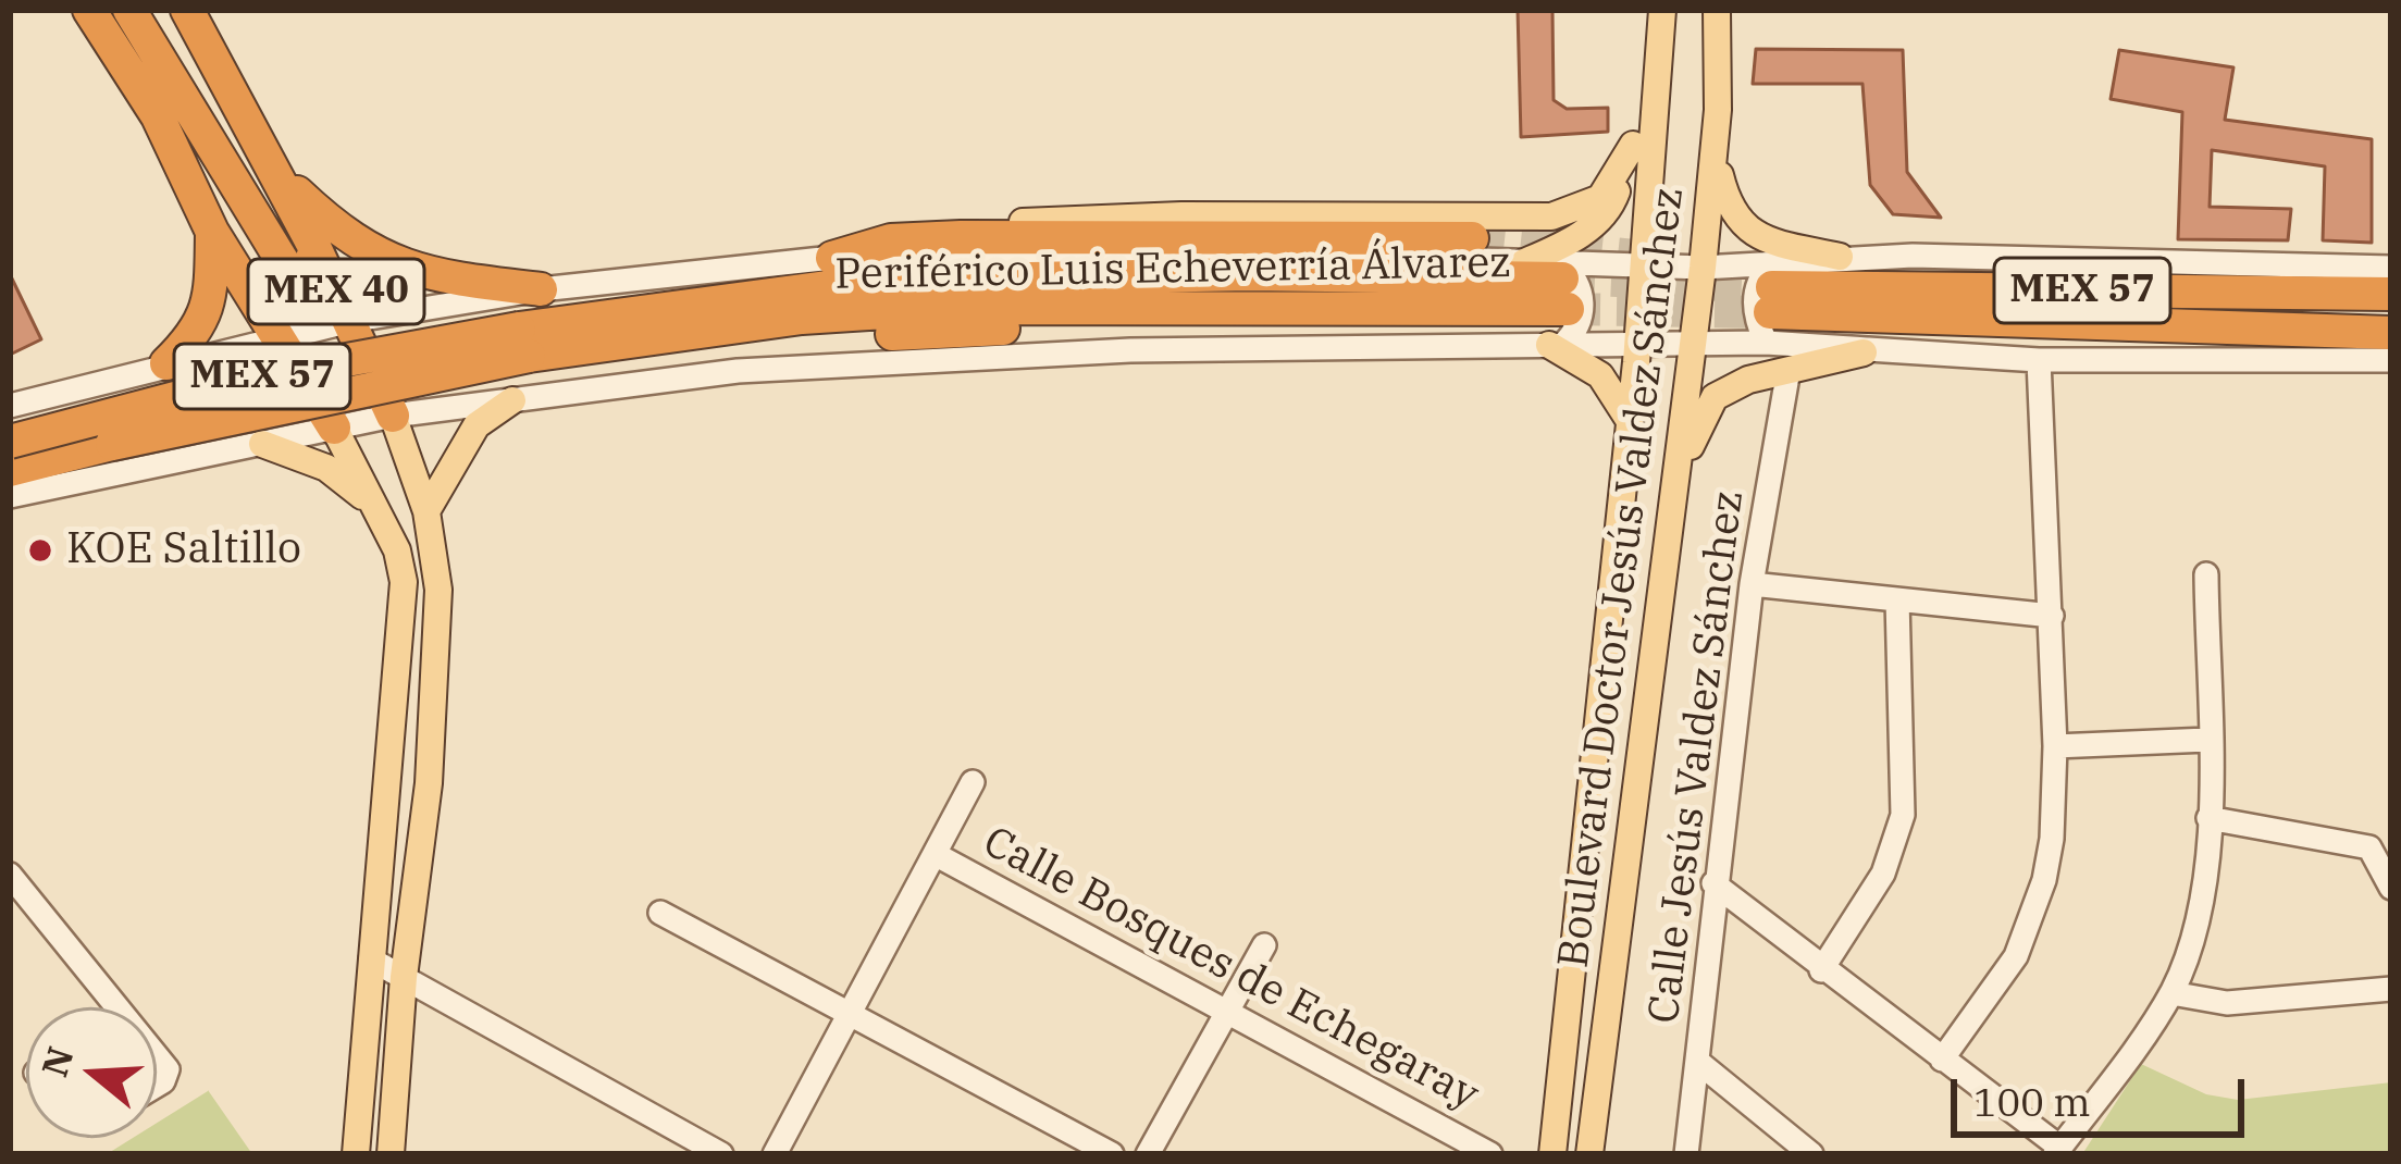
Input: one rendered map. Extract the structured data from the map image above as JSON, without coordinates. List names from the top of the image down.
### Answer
{
  "streets": {
    "highway": ["Periférico Luis Echeverría Álvarez", "MEX 57", "MEX 40"],
    "main road": ["Boulevard Doctor Jesús Valdez Sánchez"],
    "street": ["Calle Jesús Valdez Sánchez", "Calle Bosques de Echegaray"]
  },
  "places": ["KOE Saltillo"],
  "scale_bar": "100 m",
  "north": "left"
}
